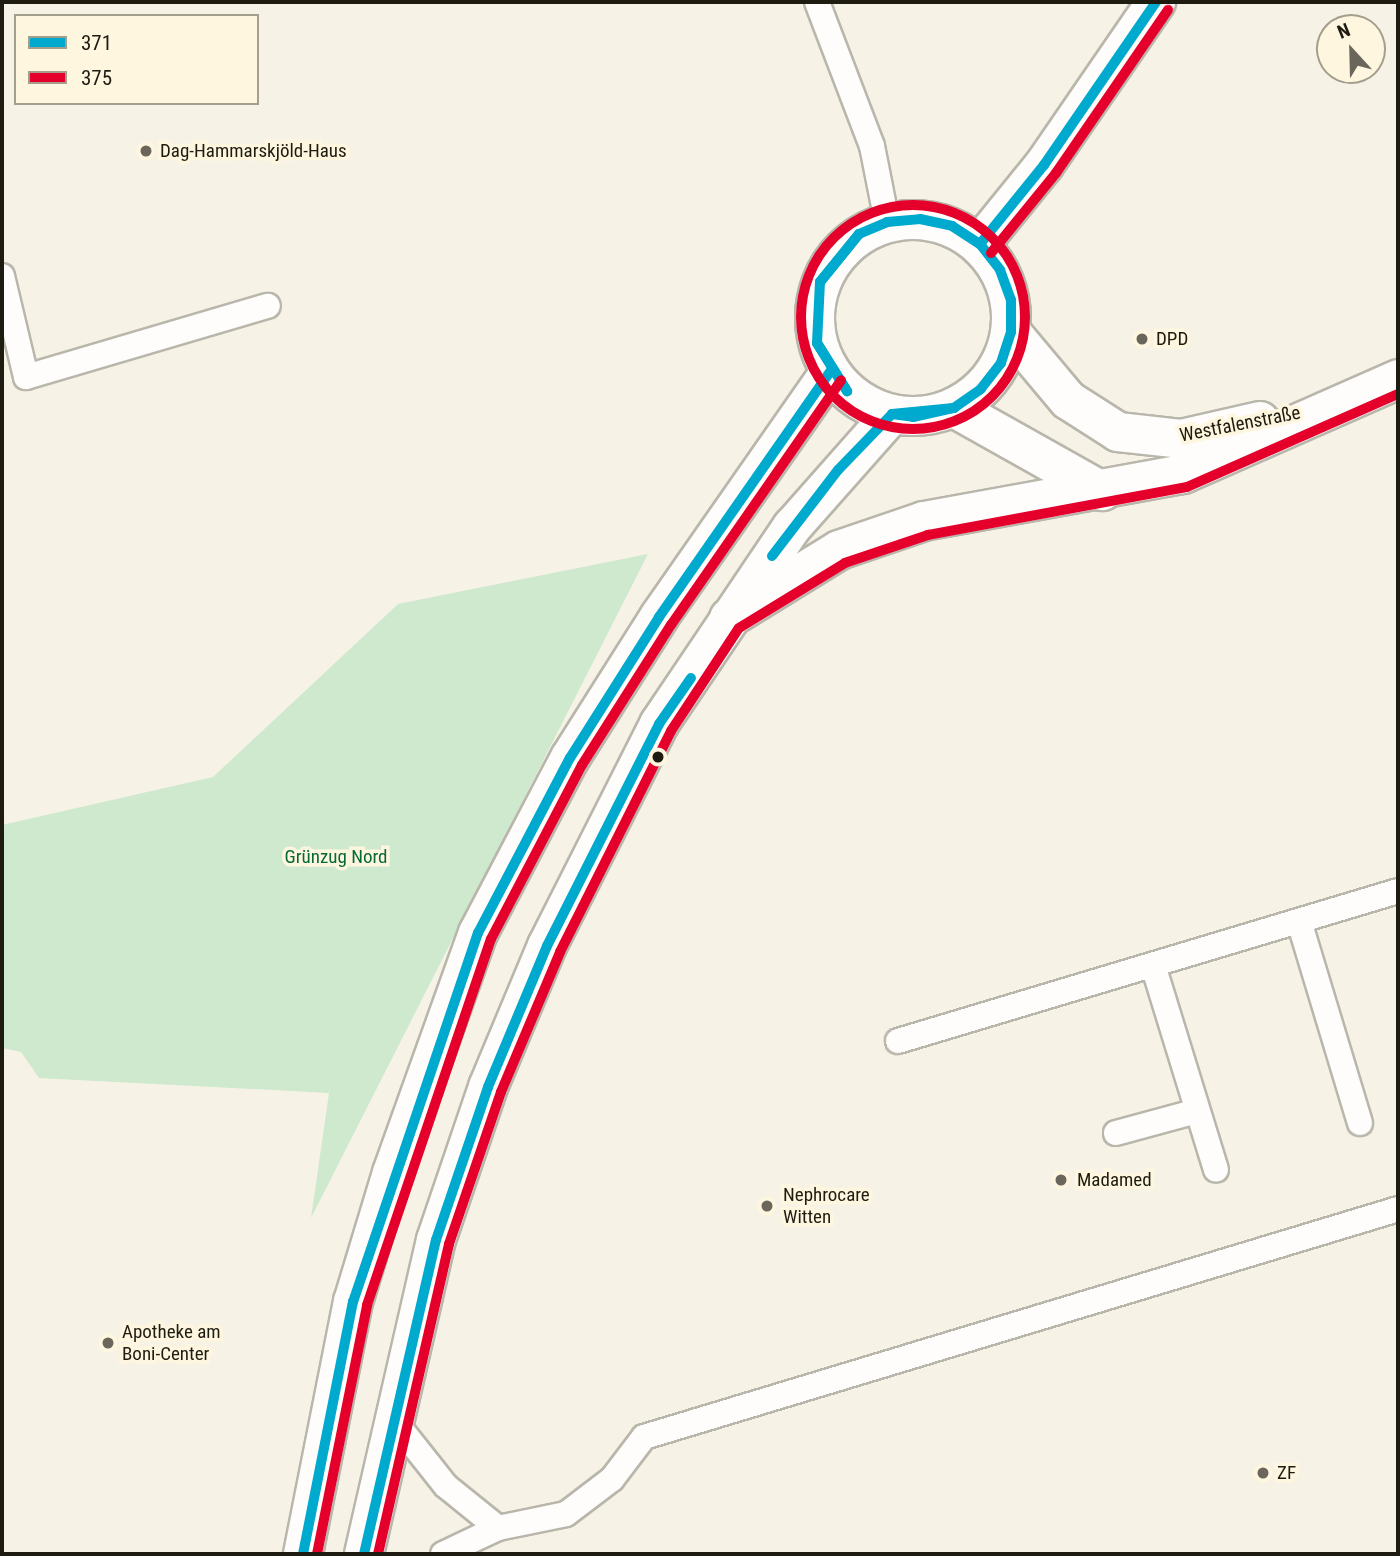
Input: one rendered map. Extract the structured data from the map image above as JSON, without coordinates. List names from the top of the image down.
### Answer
{
  "streets": {
    "main road": ["Westfalenstraße"]
  },
  "parks": ["Grünzug Nord"],
  "places": [
    "Dag-Hammarskjöld-Haus",
    "DPD",
    "Madamed",
    "Nephrocare Witten",
    "Apotheke am Boni-Center",
    "ZF"
  ],
  "lines": ["transit line 371", "transit line 375"],
  "legend": ["371", "375"],
  "north": "top"
}
